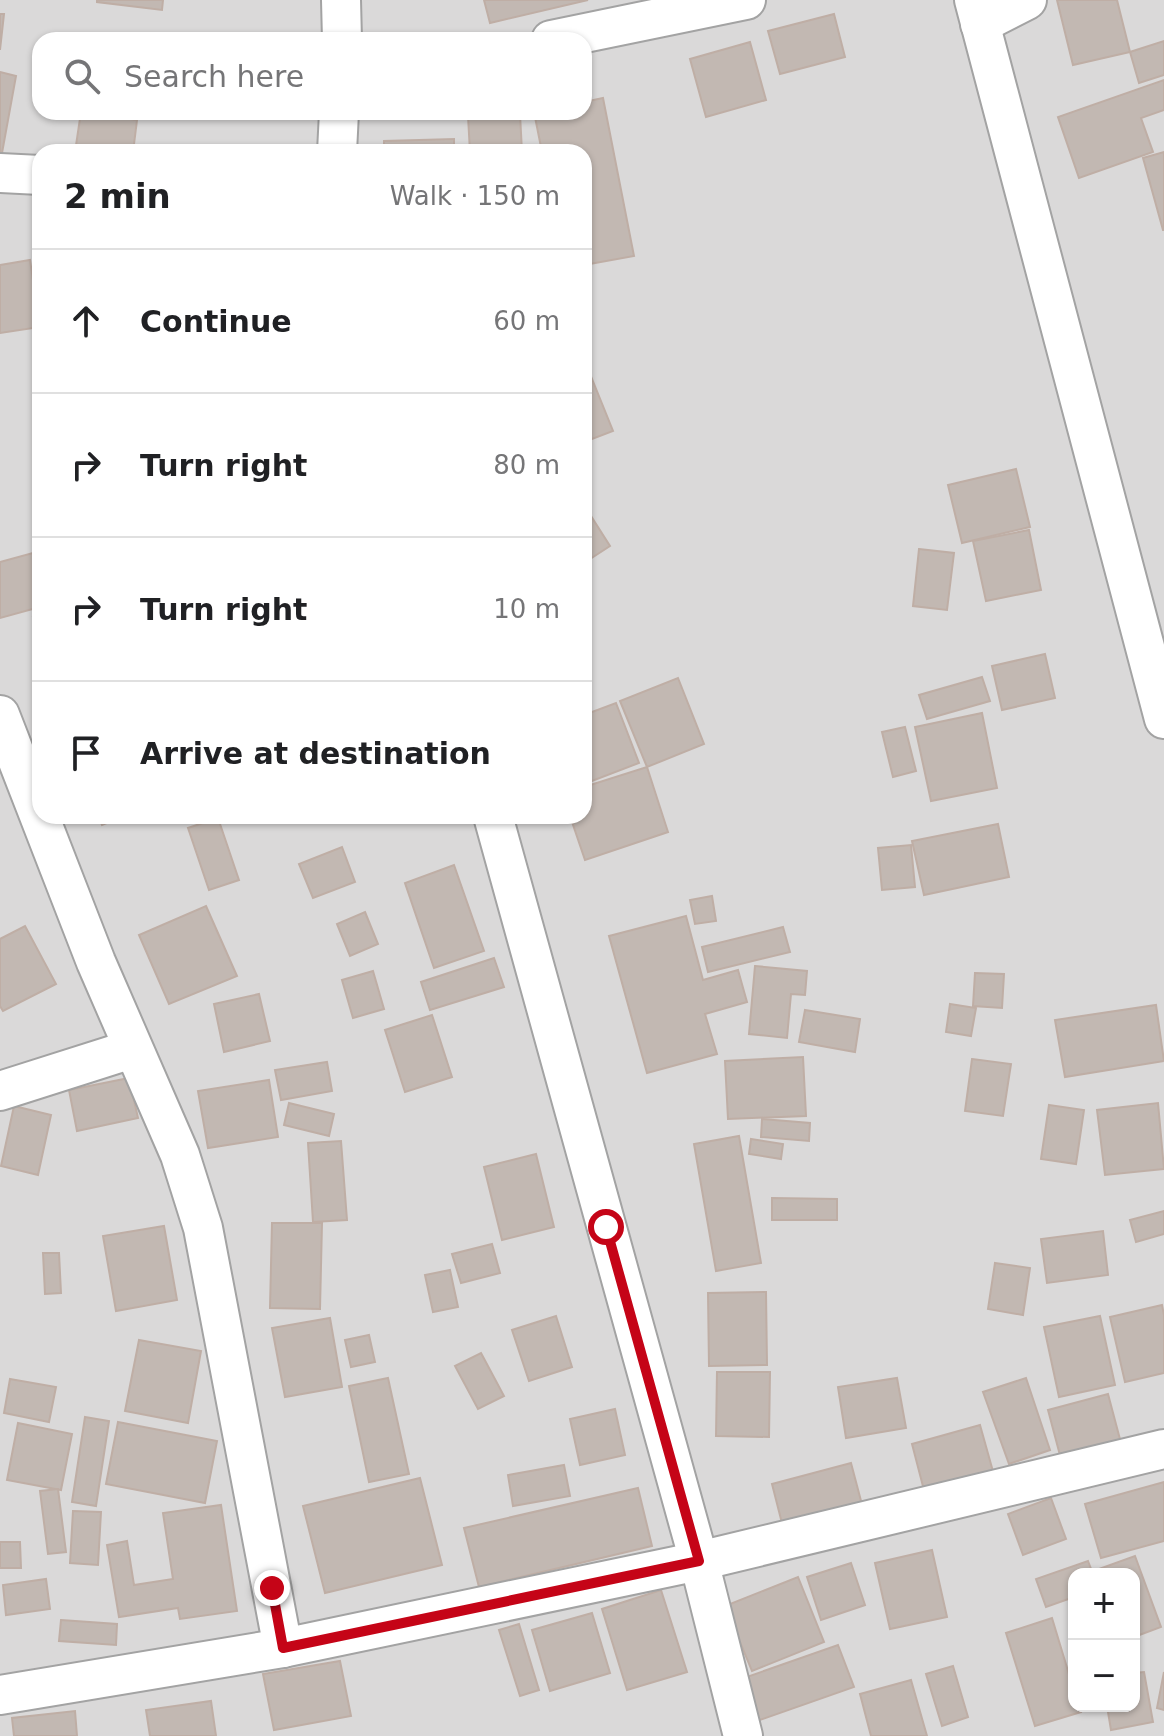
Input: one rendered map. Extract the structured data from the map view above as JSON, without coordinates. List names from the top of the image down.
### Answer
{
  "page": {
    "search": "Search here",
    "heading": ["2 min", "Walk · 150 m"],
    "list": [
      ["Continue", "60 m"],
      ["Turn right", "80 m"],
      ["Turn right", "10 m"],
      "Arrive at destination"
    ],
    "map_buttons": ["+", "−"]
  }
}
